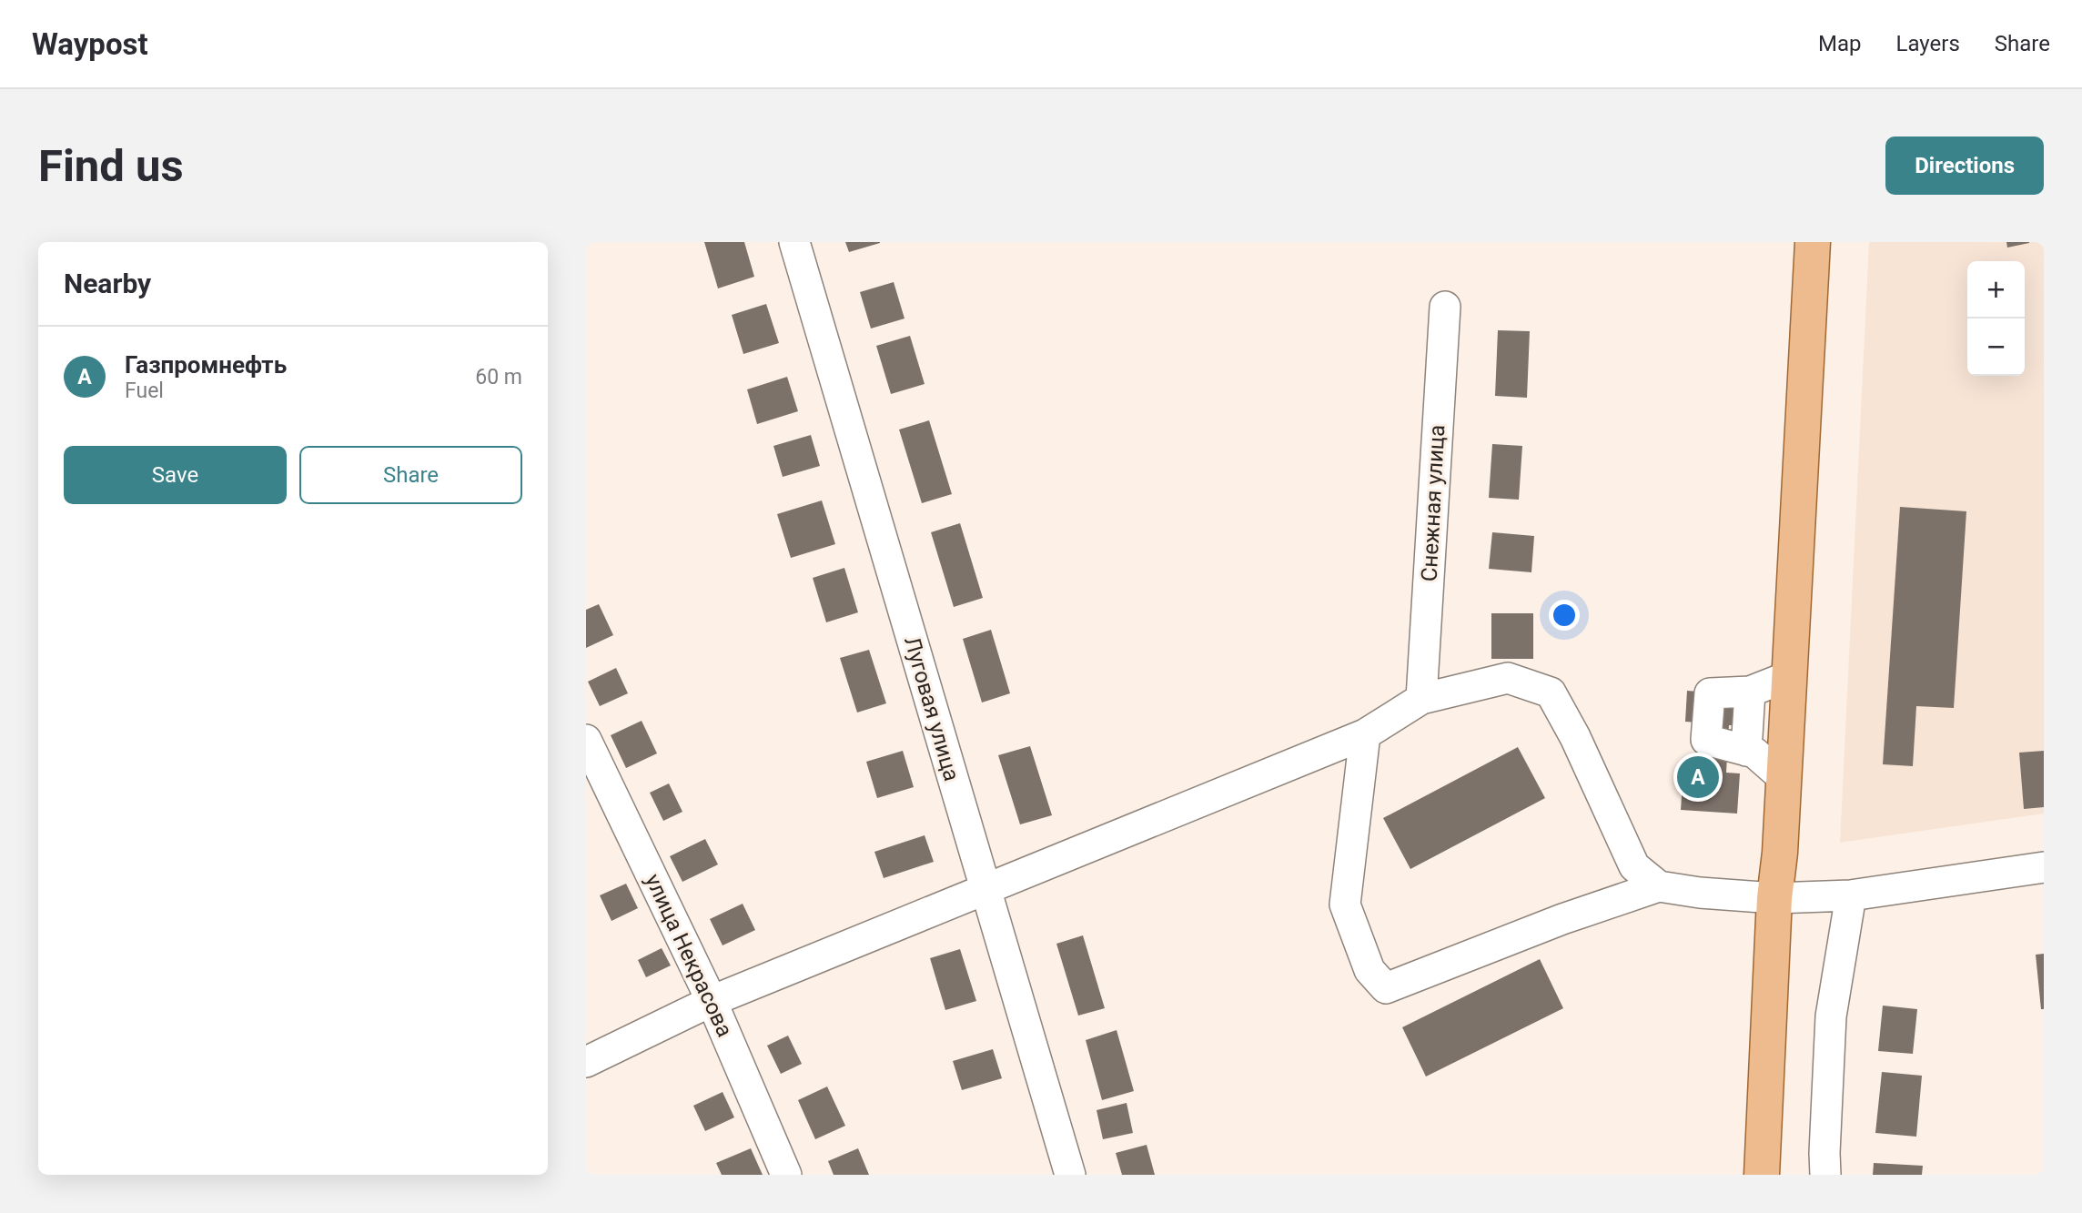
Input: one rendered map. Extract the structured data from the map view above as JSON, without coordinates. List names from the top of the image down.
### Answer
{
  "streets": {
    "street": ["Снежная улица", "Луговая улица", "улица Некрасова"]
  },
  "page": {
    "header": "Waypost",
    "nav": ["Map", "Layers", "Share"],
    "buttons": [
      "Directions",
      ["Save", "Share"]
    ],
    "title": "Find us",
    "heading": "Nearby",
    "map_buttons": ["+", "−"],
    "list": [
      {
        "mark": "A",
        "name": "Газпромнефть",
        "note": "Fuel",
        "value": "60 m"
      }
    ],
    "pins": "A"
  }
}
